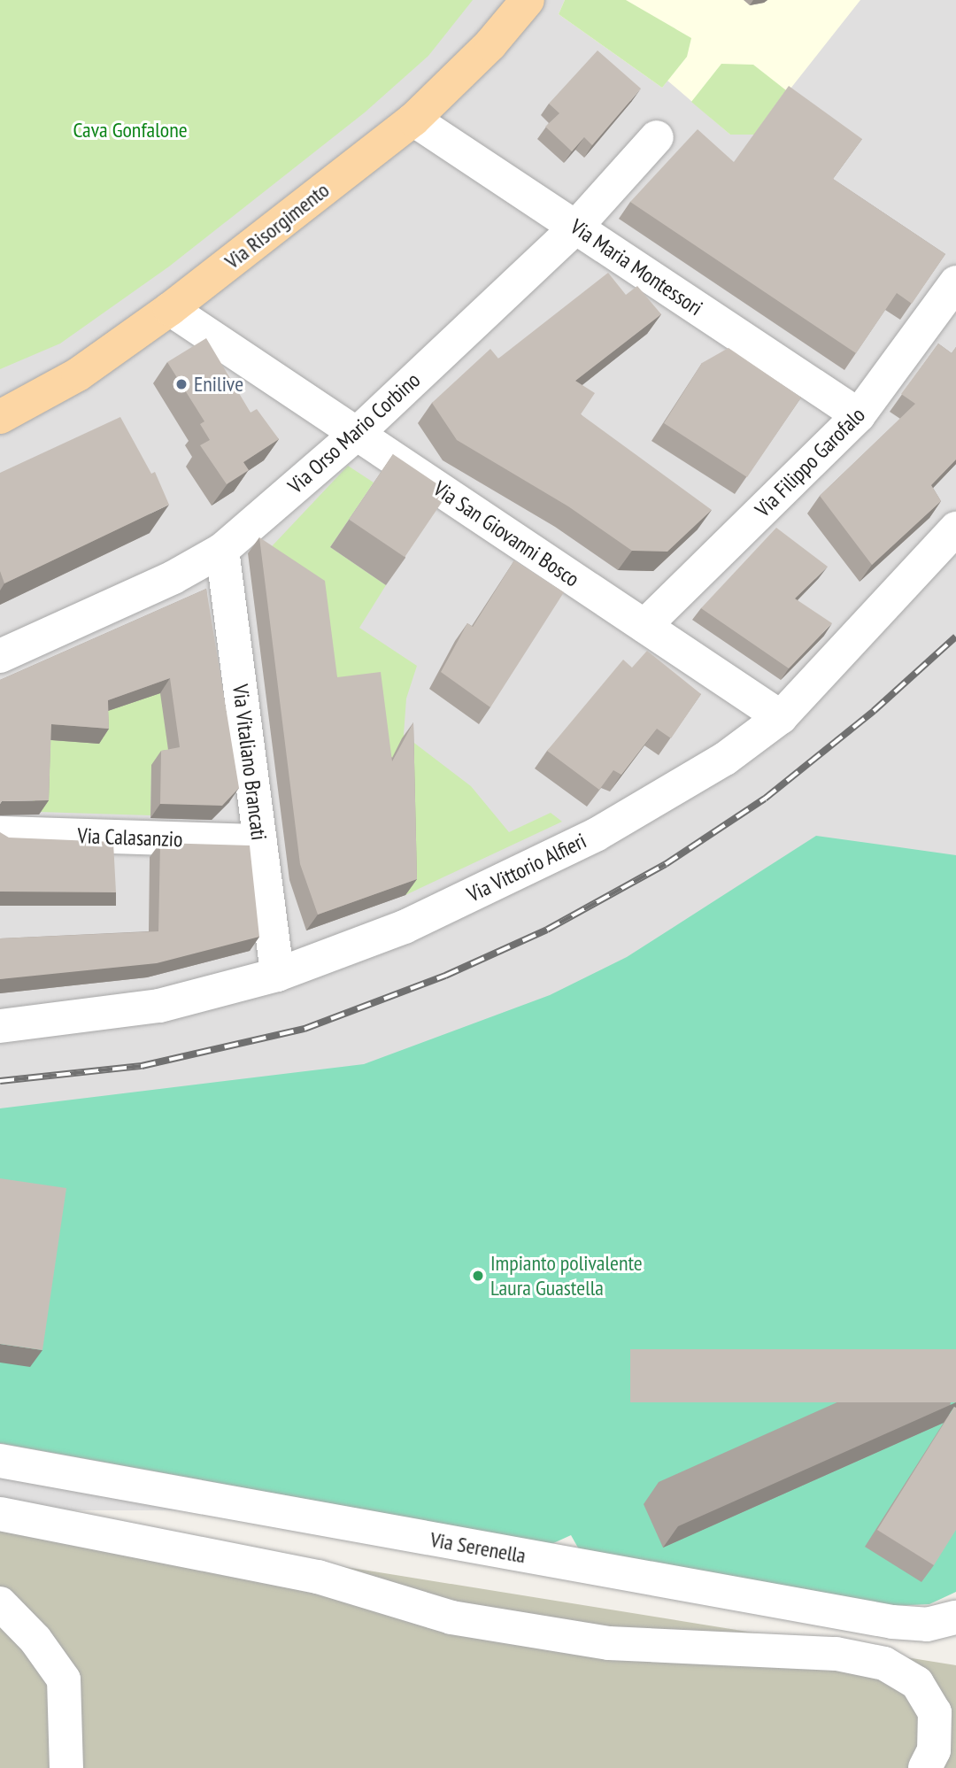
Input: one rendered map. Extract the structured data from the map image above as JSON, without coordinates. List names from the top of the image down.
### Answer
{
  "streets": {
    "main road": ["Via Risorgimento"],
    "street": [
      "Via Maria Montessori",
      "Via Orso Mario Corbino",
      "Via Filippo Garofalo",
      "Via San Giovanni Bosco",
      "Via Vitaliano Brancati",
      "Via Calasanzio",
      "Via Vittorio Alfieri",
      "Via Serenella"
    ]
  },
  "crossings": [
    ["Via Risorgimento", "Via Maria Montessori"],
    ["Via Risorgimento", "Via San Giovanni Bosco"],
    ["Via Maria Montessori", "Via Orso Mario Corbino"],
    ["Via Maria Montessori", "Via Filippo Garofalo"],
    ["Via Orso Mario Corbino", "Via San Giovanni Bosco"],
    ["Via Orso Mario Corbino", "Via Vitaliano Brancati"],
    ["Via Filippo Garofalo", "Via San Giovanni Bosco"],
    ["Via San Giovanni Bosco", "Via Vittorio Alfieri"],
    ["Via Vitaliano Brancati", "Via Calasanzio"],
    ["Via Vitaliano Brancati", "Via Vittorio Alfieri"]
  ],
  "parks": ["Cava Gonfalone"],
  "places": ["Enilive", "Impianto polivalente Laura Guastella"]
}
